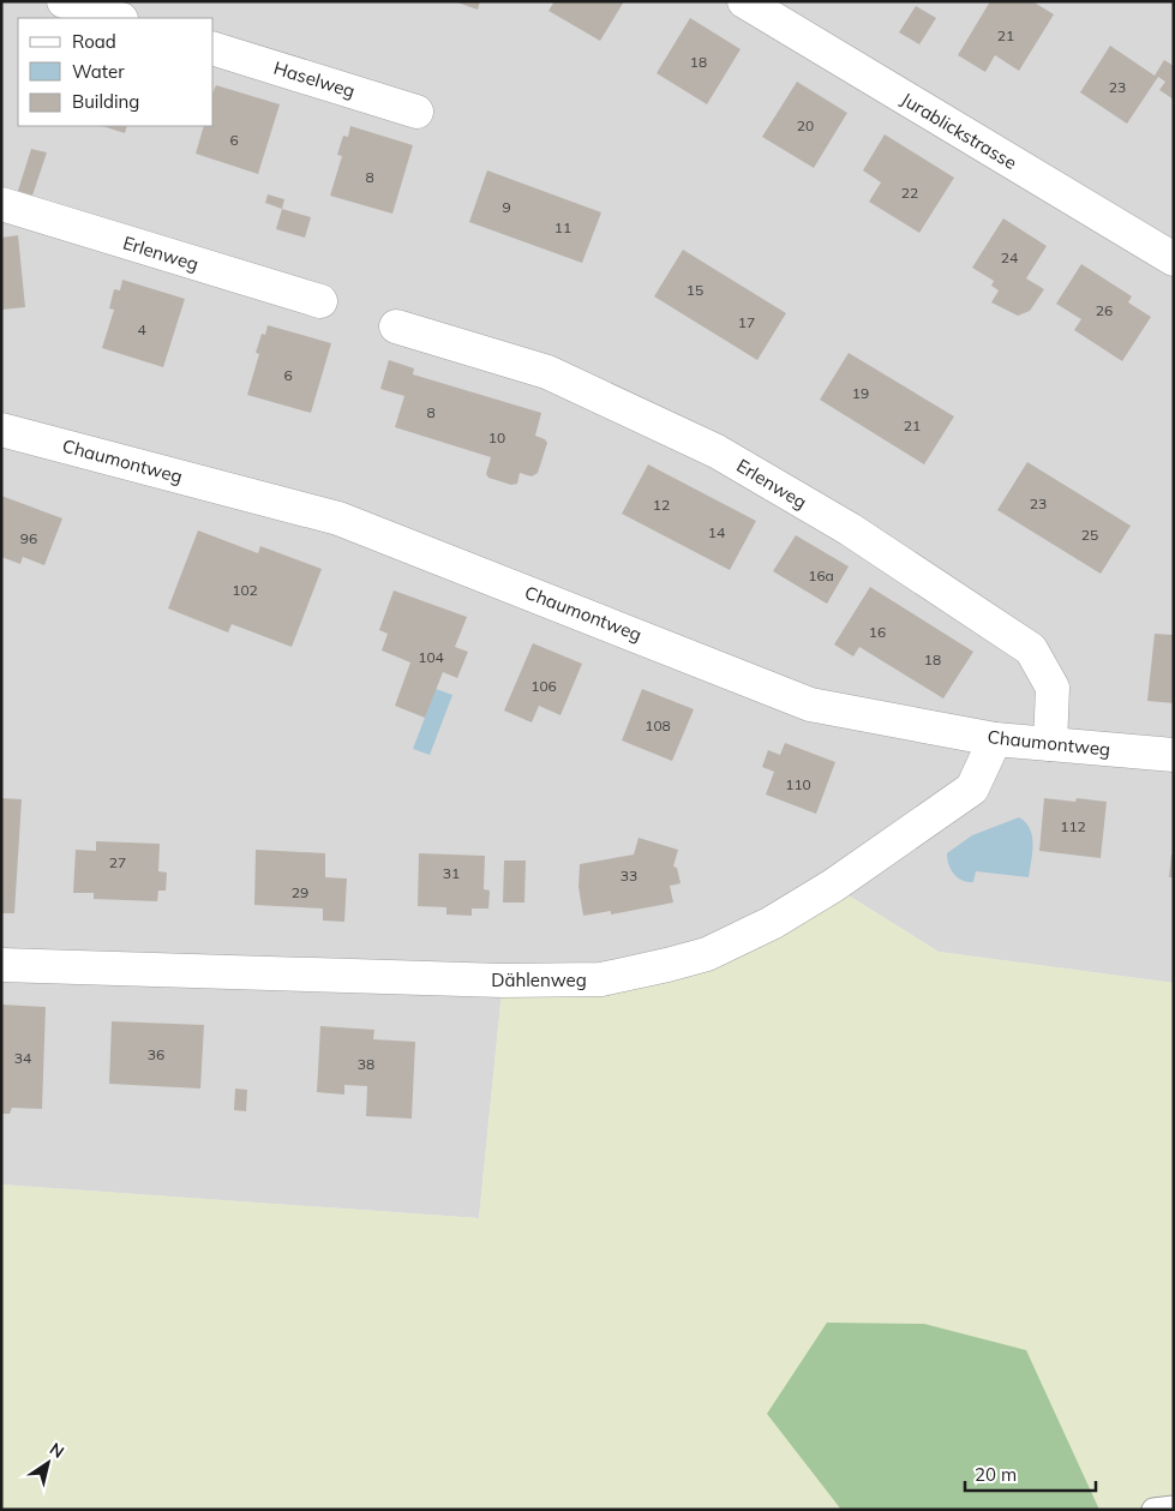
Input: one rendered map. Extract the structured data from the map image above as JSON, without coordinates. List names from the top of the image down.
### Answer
{
  "streets": {
    "street": [
      "Haselweg",
      "Jurablickstrasse",
      "Erlenweg",
      "Chaumontweg",
      "Dählenweg"
    ]
  },
  "crossings": [
    ["Erlenweg", "Chaumontweg"],
    ["Chaumontweg", "Dählenweg"]
  ],
  "house_numbers": [
    "21",
    "18",
    "23",
    "20",
    "6",
    "8",
    "22",
    "9",
    "11",
    "24",
    "15",
    "26",
    "17",
    "4",
    "6",
    "19",
    "8",
    "21",
    "10",
    "23",
    "12",
    "14",
    "25",
    "96",
    "16a",
    "102",
    "16",
    "104",
    "18",
    "106",
    "108",
    "110",
    "112",
    "27",
    "31",
    "33",
    "29",
    "36",
    "34",
    "38"
  ],
  "legend": ["Road", "Water", "Building"],
  "scale_bar": "20 m",
  "north": "top right"
}
